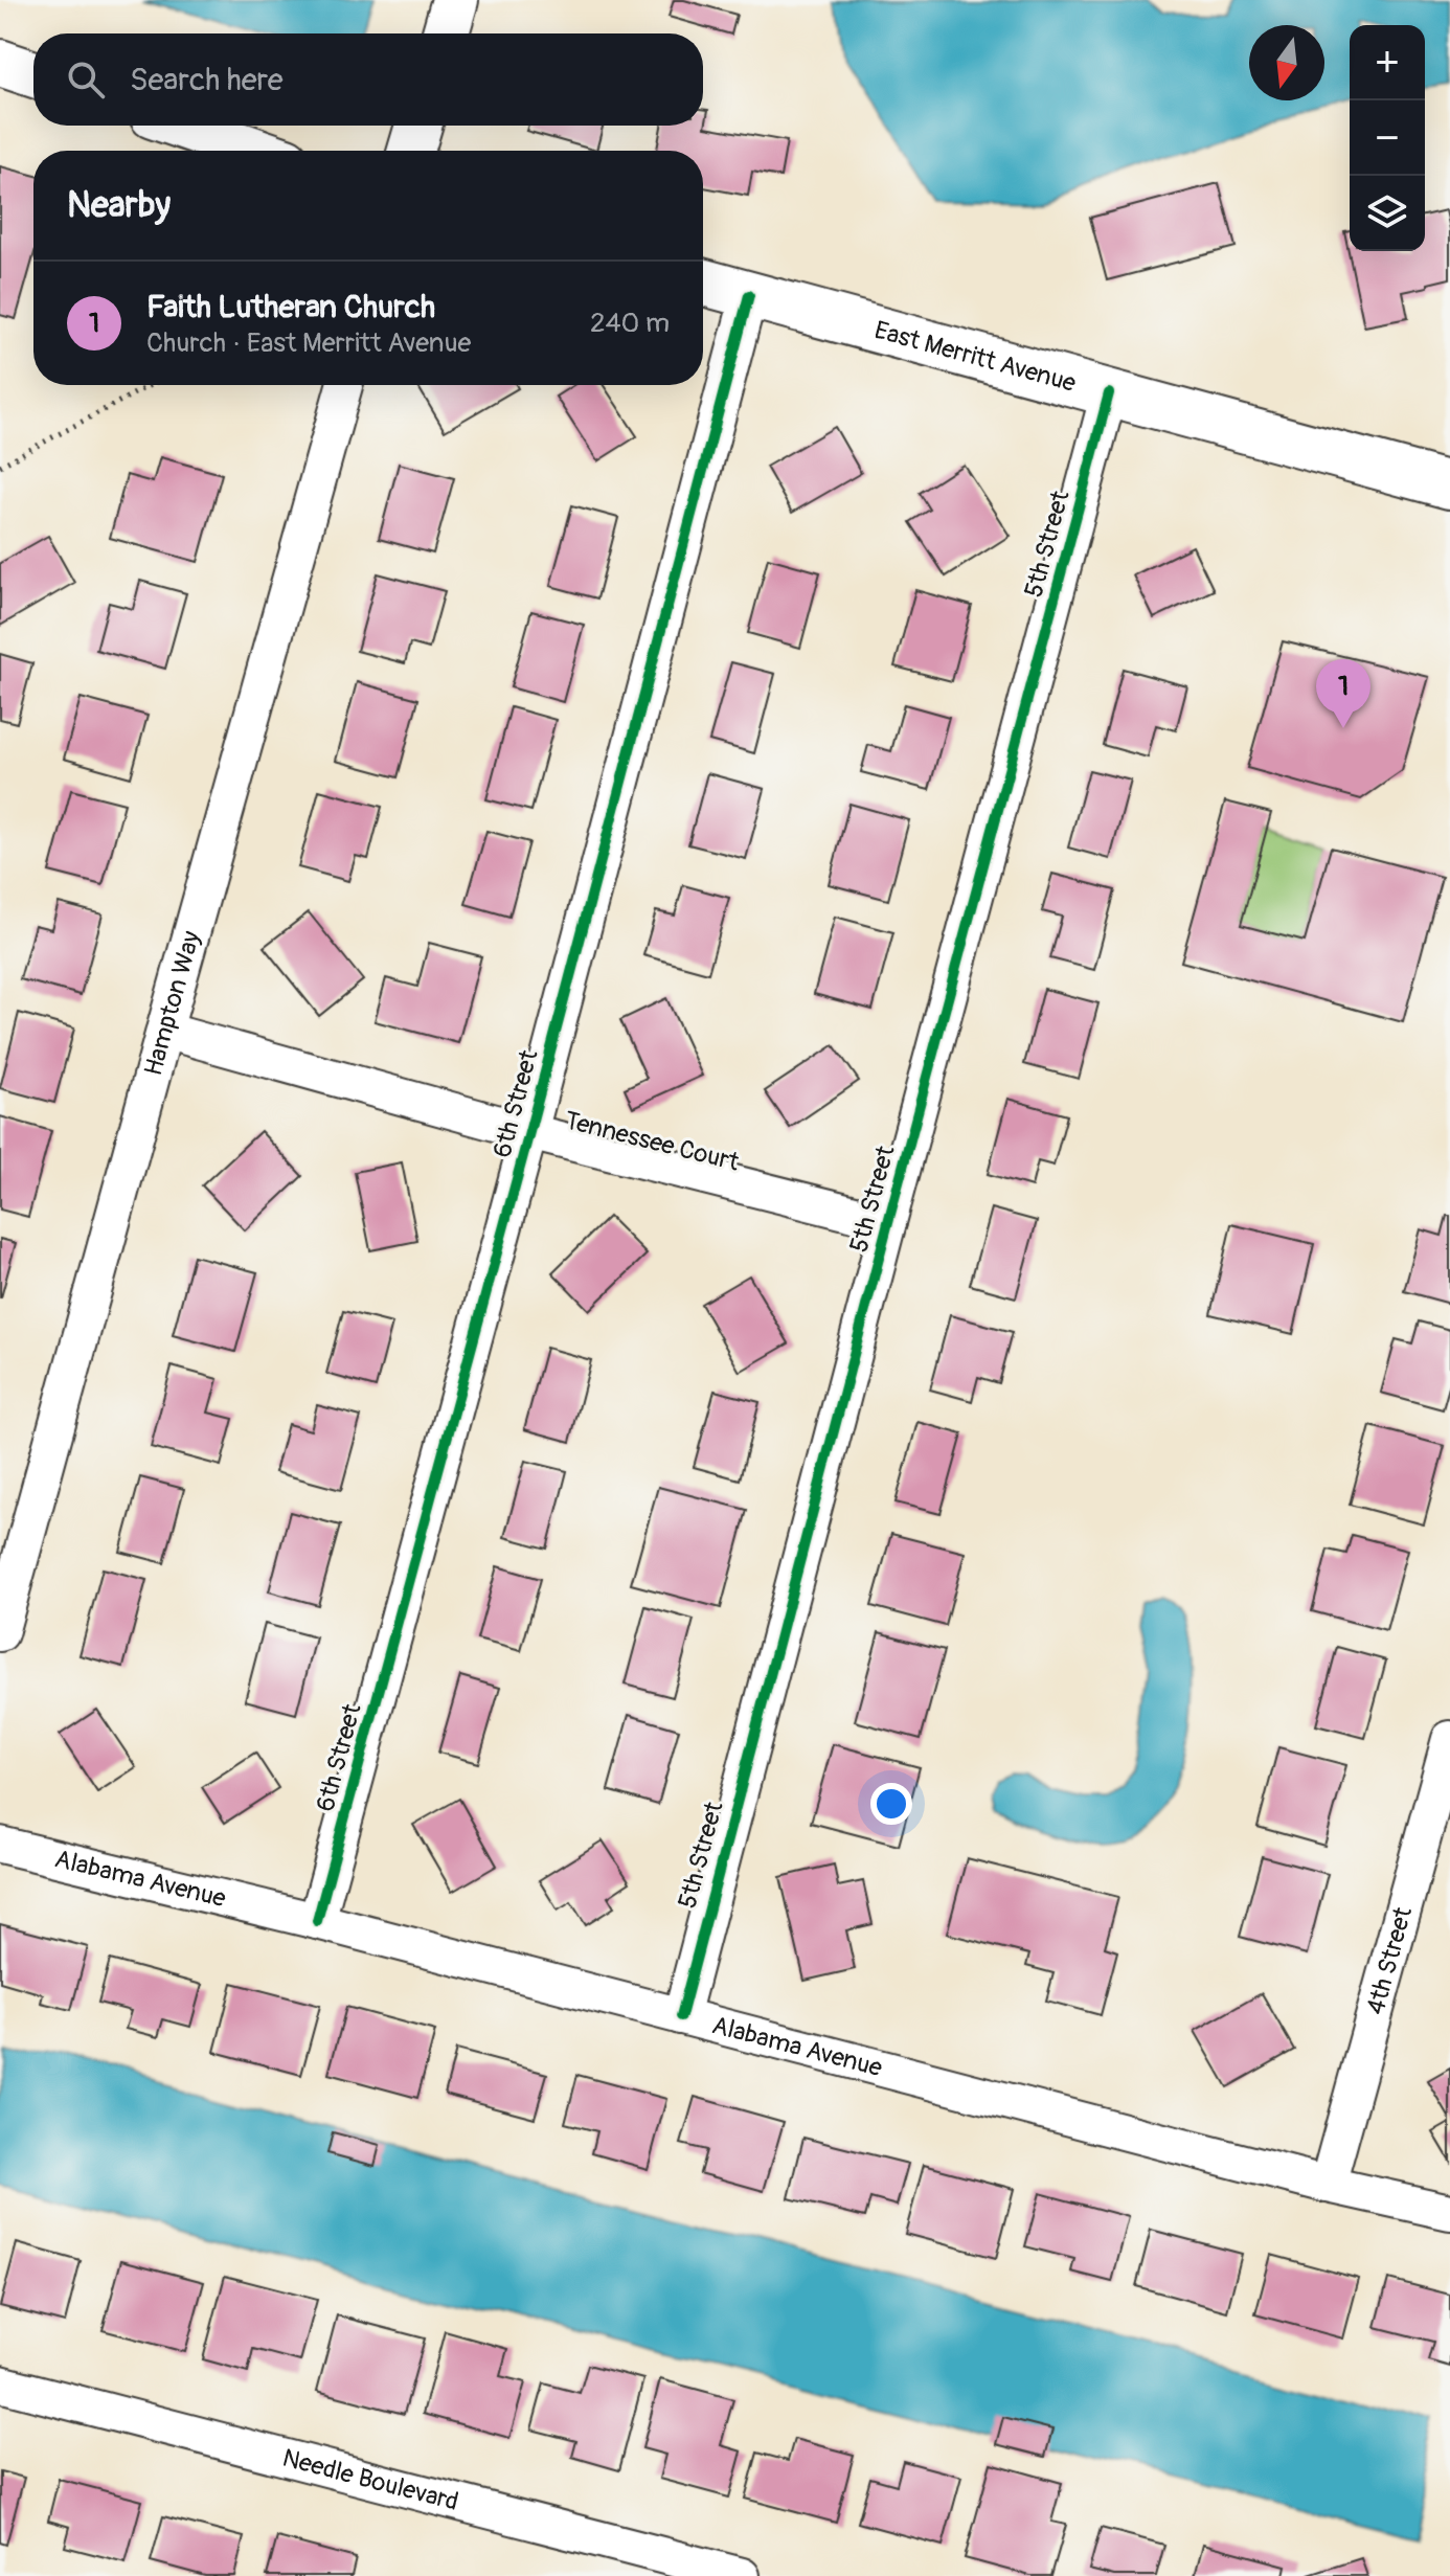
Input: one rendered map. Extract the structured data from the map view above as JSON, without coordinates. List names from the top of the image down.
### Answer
{
  "streets": {
    "street": [
      "East Merritt Avenue",
      "5th Street",
      "Hampton Way",
      "6th Street",
      "Tennessee Court",
      "Alabama Avenue",
      "4th Street",
      "Needle Boulevard"
    ]
  },
  "crossings": [
    ["East Merritt Avenue", "5th Street"],
    ["East Merritt Avenue", "6th Street"],
    ["5th Street", "Tennessee Court"],
    ["5th Street", "Alabama Avenue"],
    ["Hampton Way", "Tennessee Court"],
    ["6th Street", "Tennessee Court"],
    ["6th Street", "Alabama Avenue"],
    ["Alabama Avenue", "4th Street"]
  ],
  "north": "bottom",
  "page": {
    "map_buttons": ["+", "−"],
    "search": "Search here",
    "heading": "Nearby",
    "list": [
      {
        "mark": "1",
        "name": "Faith Lutheran Church",
        "note": "Church · East Merritt Avenue",
        "value": "240 m"
      }
    ],
    "pins": "1"
  }
}
